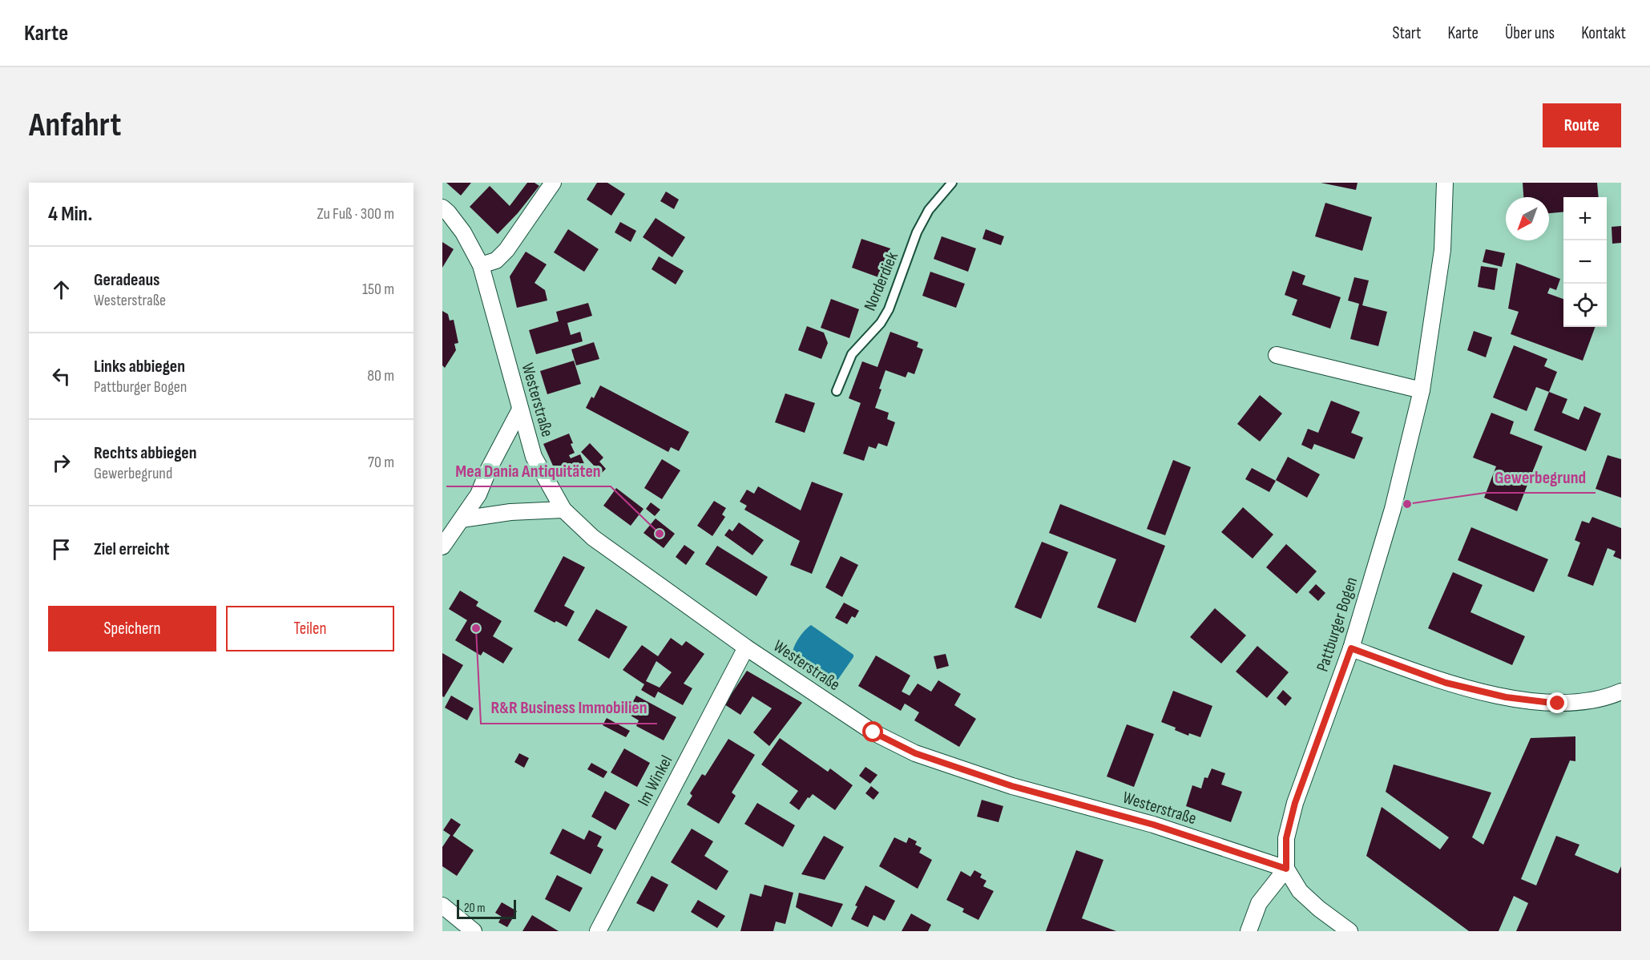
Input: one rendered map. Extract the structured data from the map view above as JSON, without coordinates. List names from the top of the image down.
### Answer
{
  "streets": {
    "street": ["Westerstraße", "Pattburger Bogen", "Im Winkel"],
    "lane": ["Norderdiek"]
  },
  "crossings": [
    ["Westerstraße", "Pattburger Bogen"],
    ["Westerstraße", "Im Winkel"]
  ],
  "places": ["Gewerbegrund", "Mea Dania Antiquitäten", "R&R Business Immobilien"],
  "scale_bar": "20 m",
  "north": "bottom left",
  "page": {
    "header": "Karte",
    "nav": [
      "Start",
      "Karte",
      "Über uns",
      "Kontakt"
    ],
    "buttons": [
      "Route",
      ["Speichern", "Teilen"]
    ],
    "title": "Anfahrt",
    "heading": ["4 Min.", "Zu Fuß · 300 m"],
    "map_buttons": ["+", "−"],
    "list": [
      ["Geradeaus", "Westerstraße", "150 m"],
      ["Links abbiegen", "Pattburger Bogen", "80 m"],
      ["Rechts abbiegen", "Gewerbegrund", "70 m"],
      "Ziel erreicht"
    ],
    "scale": "20 m"
  }
}
